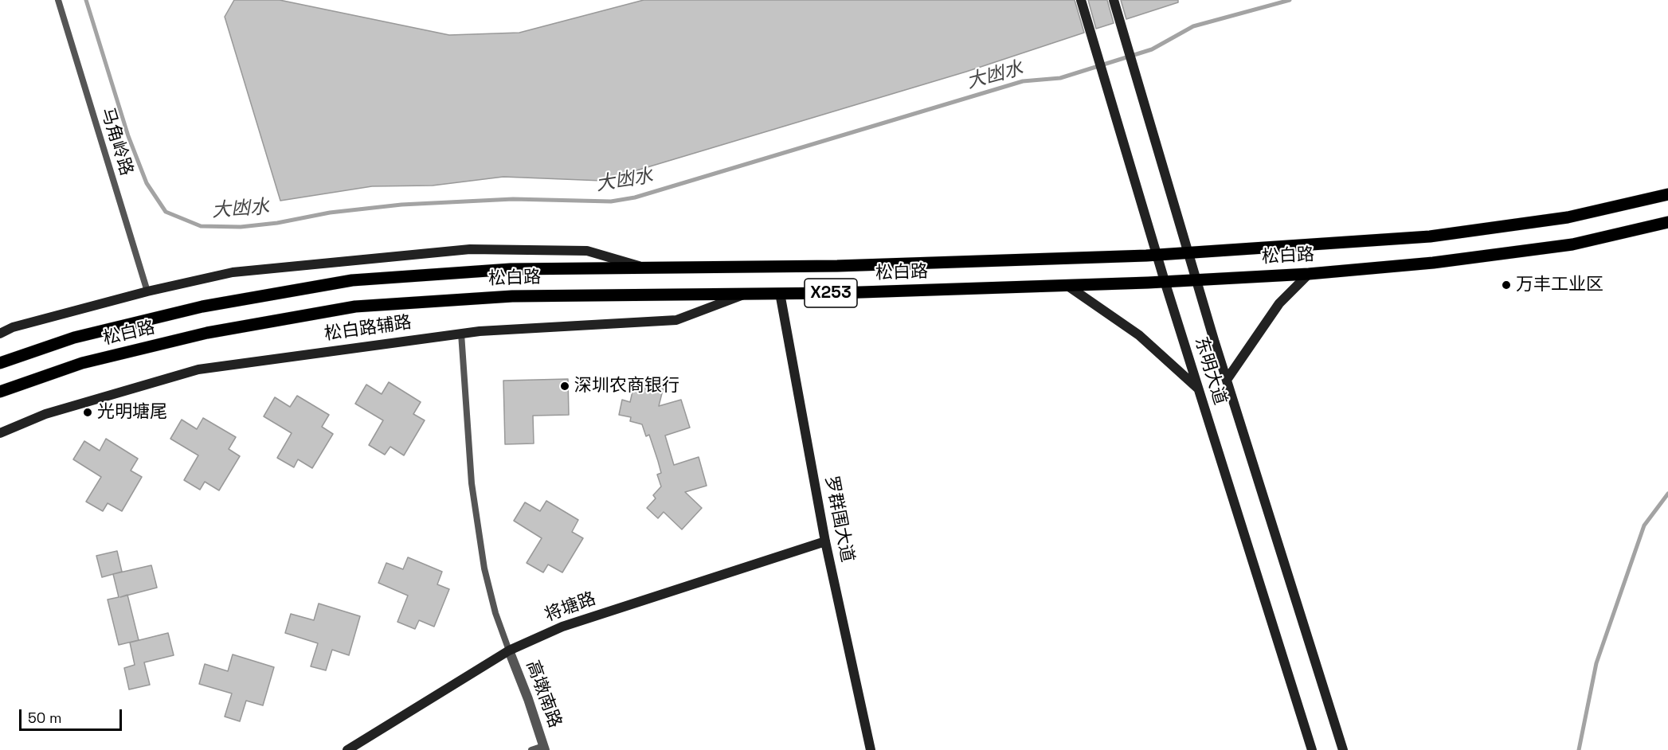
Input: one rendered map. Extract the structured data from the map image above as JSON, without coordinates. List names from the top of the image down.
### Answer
{
  "streets": {
    "main road": [
      "松白路",
      "X253",
      "松白路辅路",
      "东明大道",
      "罗群围大道",
      "将塘路"
    ],
    "street": ["高墩南路"],
    "lane": ["马角岭路"]
  },
  "crossings": [
    ["松白路", "松白路辅路"],
    ["松白路", "东明大道"],
    ["松白路", "罗群围大道"],
    ["罗群围大道", "将塘路"],
    ["将塘路", "高墩南路"]
  ],
  "water": ["大凼水"],
  "places": ["万丰工业区", "深圳农商银行", "光明塘尾"],
  "scale_bar": "50 m"
}
